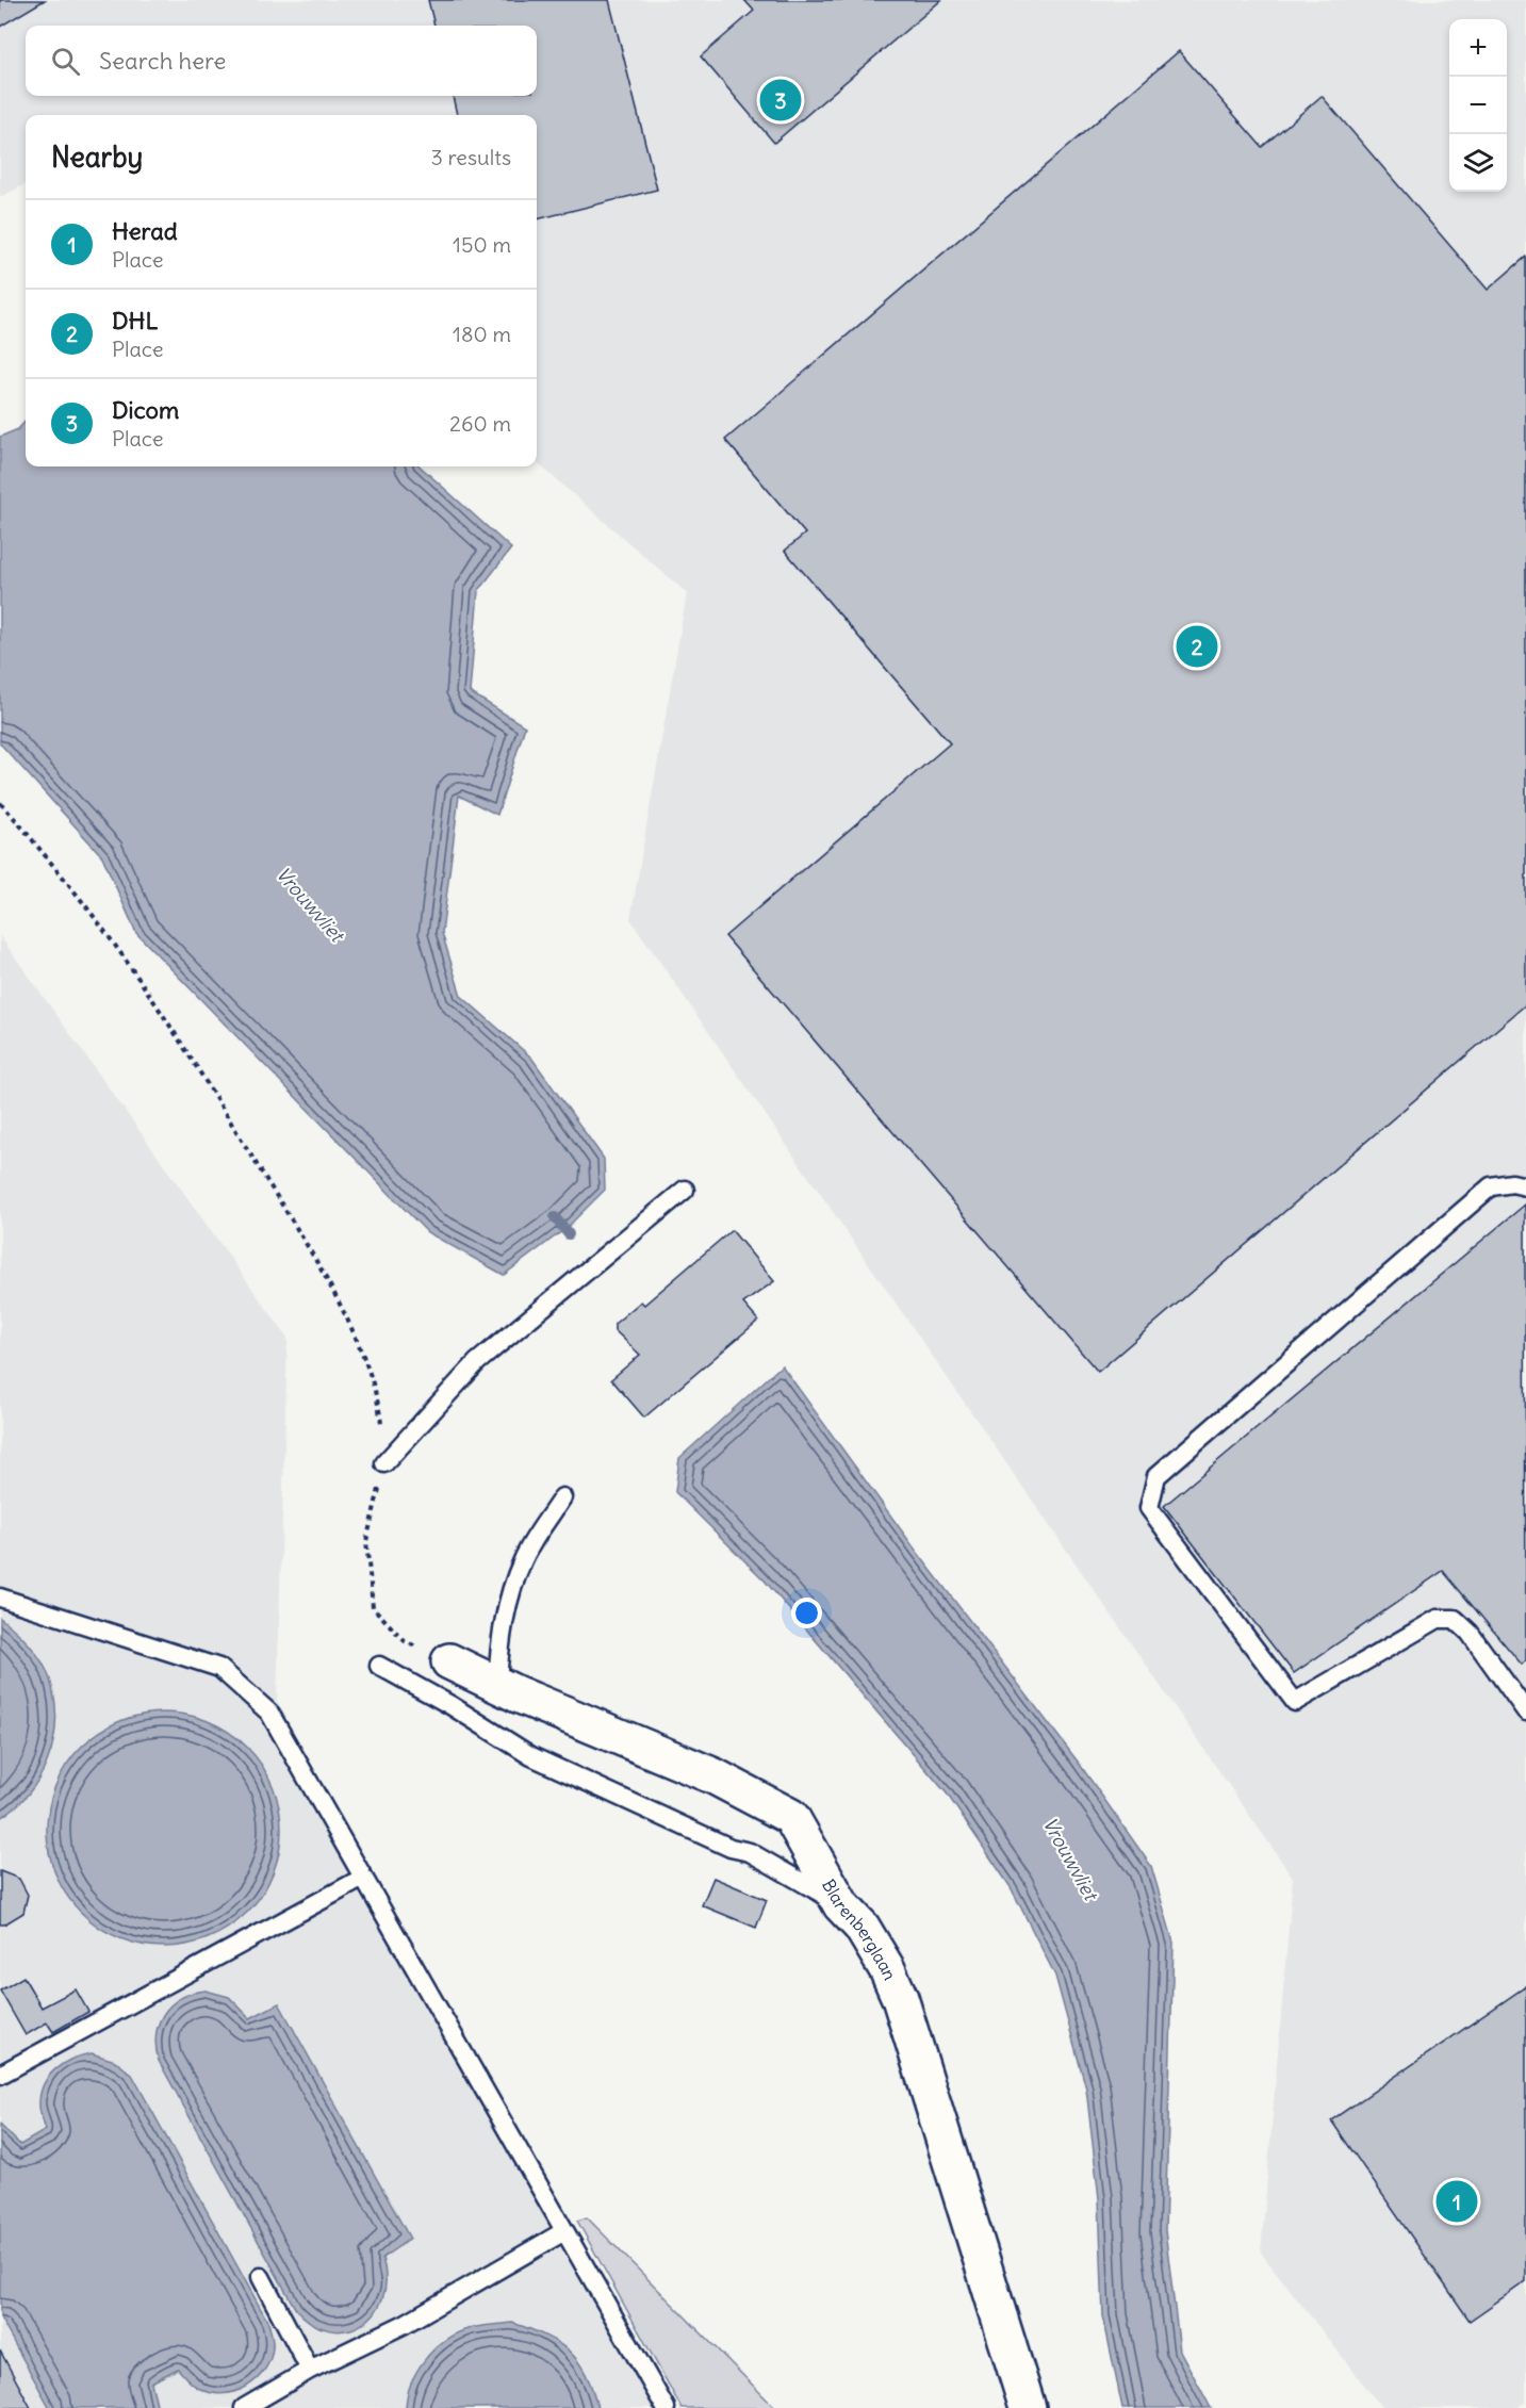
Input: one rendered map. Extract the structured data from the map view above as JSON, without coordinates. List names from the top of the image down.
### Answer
{
  "streets": {
    "street": ["Blarenberglaan"]
  },
  "water": ["Vrouwvliet"],
  "page": {
    "map_buttons": ["+", "−"],
    "search": "Search here",
    "pins": ["3", "2", "1"],
    "heading": ["Nearby", "3 results"],
    "list": [
      {
        "mark": "1",
        "name": "Herad",
        "note": "Place",
        "value": "150 m"
      },
      {
        "mark": "2",
        "name": "DHL",
        "note": "Place",
        "value": "180 m"
      },
      {
        "mark": "3",
        "name": "Dicom",
        "note": "Place",
        "value": "260 m"
      }
    ]
  }
}
